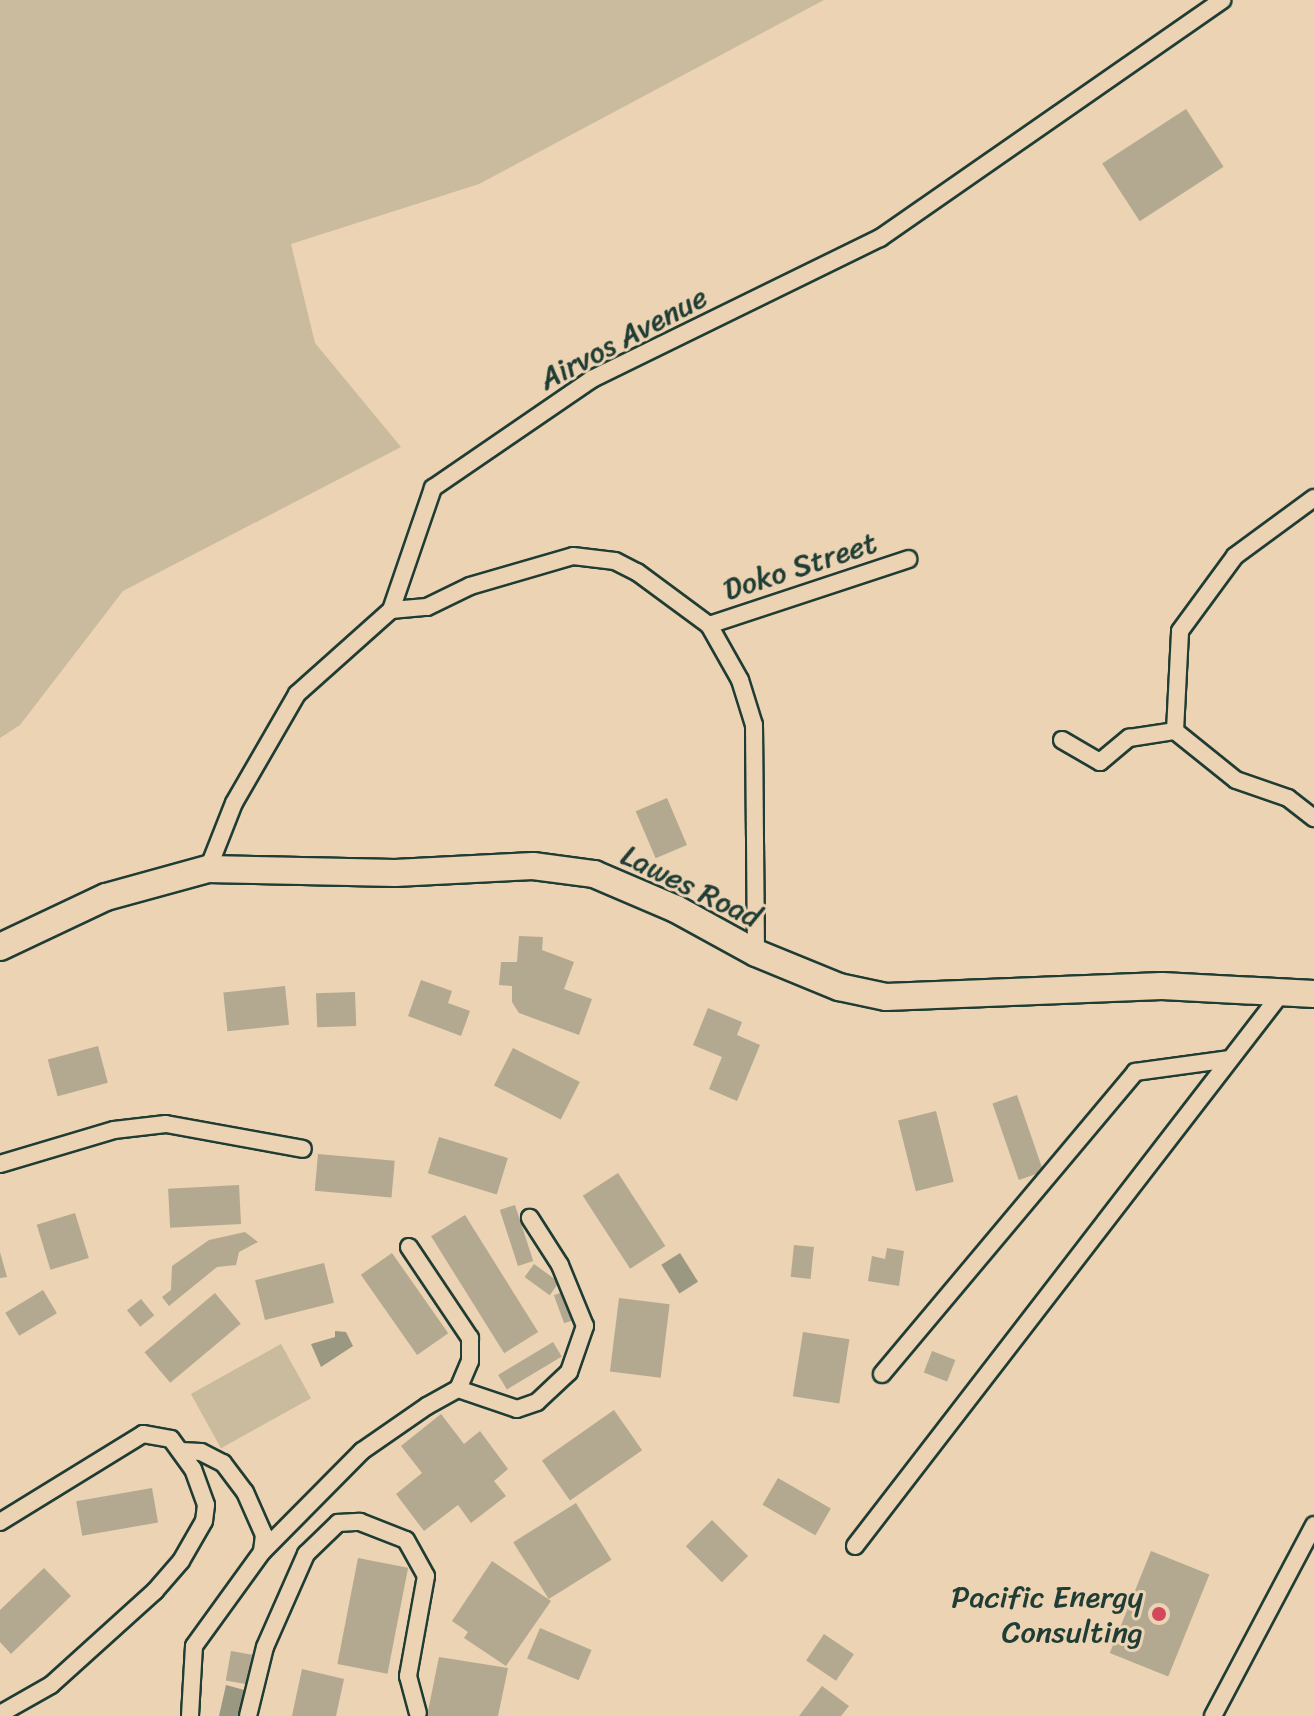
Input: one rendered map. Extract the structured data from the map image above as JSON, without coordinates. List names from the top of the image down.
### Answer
{
  "streets": {
    "main road": ["Lawes Road"],
    "street": ["Airvos Avenue", "Doko Street"]
  },
  "crossings": [
    ["Airvos Avenue", "Lawes Road"]
  ],
  "places": ["Pacific Energy Consulting"]
}
